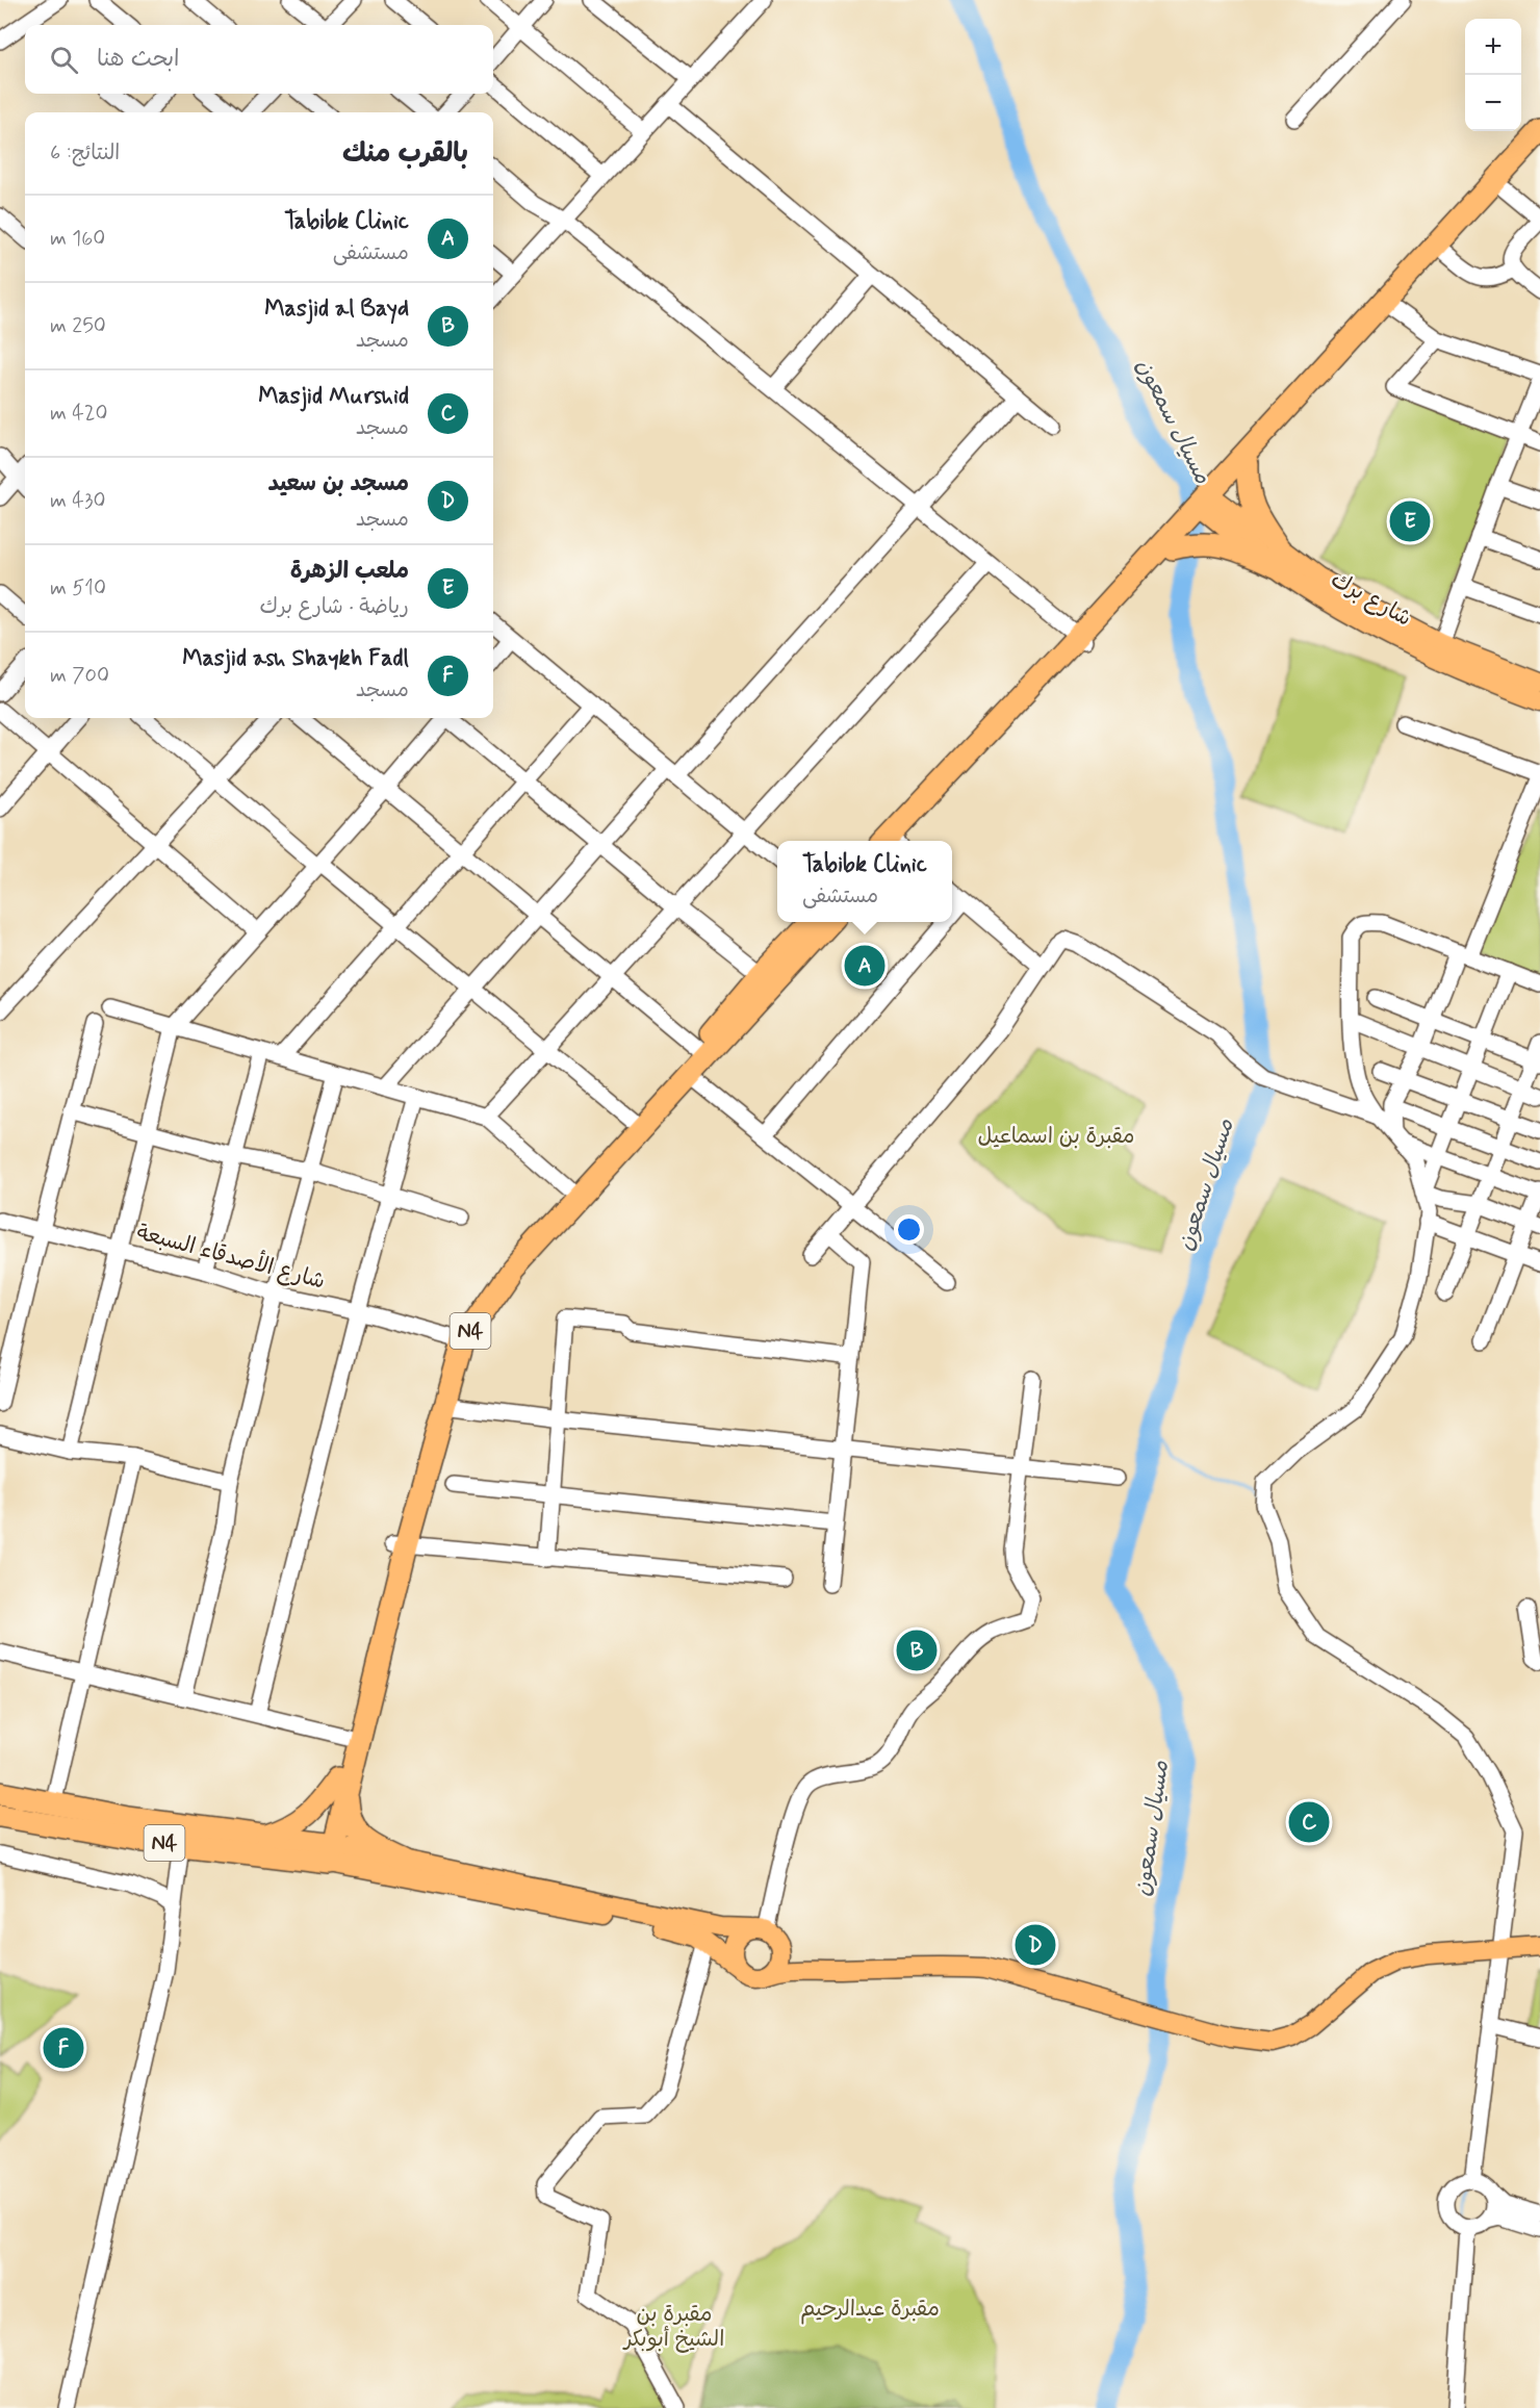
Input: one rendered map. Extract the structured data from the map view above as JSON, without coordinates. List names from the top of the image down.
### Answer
{
  "streets": {
    "highway": ["N4"],
    "main road": ["شارع برك"],
    "street": ["شارع الأصدقاء السبعة"]
  },
  "crossings": [
    ["شارع الأصدقاء السبعة", "N4"]
  ],
  "water": ["مسيال سمعون"],
  "parks": ["مقبرة بن اسماعيل", "مقبرة عبدالرحيم", "مقبرة بن الشيخ أبوبكر"],
  "page": {
    "map_buttons": ["+", "−"],
    "search": "ابحث هنا",
    "heading": ["بالقرب منك", "النتائج: 6"],
    "list": [
      {
        "mark": "A",
        "name": "Tabibk Clinic",
        "note": "مستشفى",
        "value": "160 m"
      },
      {
        "mark": "B",
        "name": "Masjid al Bayd",
        "note": "مسجد",
        "value": "250 m"
      },
      {
        "mark": "C",
        "name": "Masjid Murshid",
        "note": "مسجد",
        "value": "420 m"
      },
      {
        "mark": "D",
        "name": "مسجد بن سعيد",
        "note": "مسجد",
        "value": "430 m"
      },
      {
        "mark": "E",
        "name": "ملعب الزهرة",
        "note": "رياضة · شارع برك",
        "value": "510 m"
      },
      {
        "mark": "F",
        "name": "Masjid ash Shaykh Fadl",
        "note": "مسجد",
        "value": "700 m"
      }
    ],
    "pins": [
      "E",
      "A",
      "B",
      "C",
      "D",
      "F"
    ],
    "popup": ["Tabibk Clinic", "مستشفى"]
  }
}
